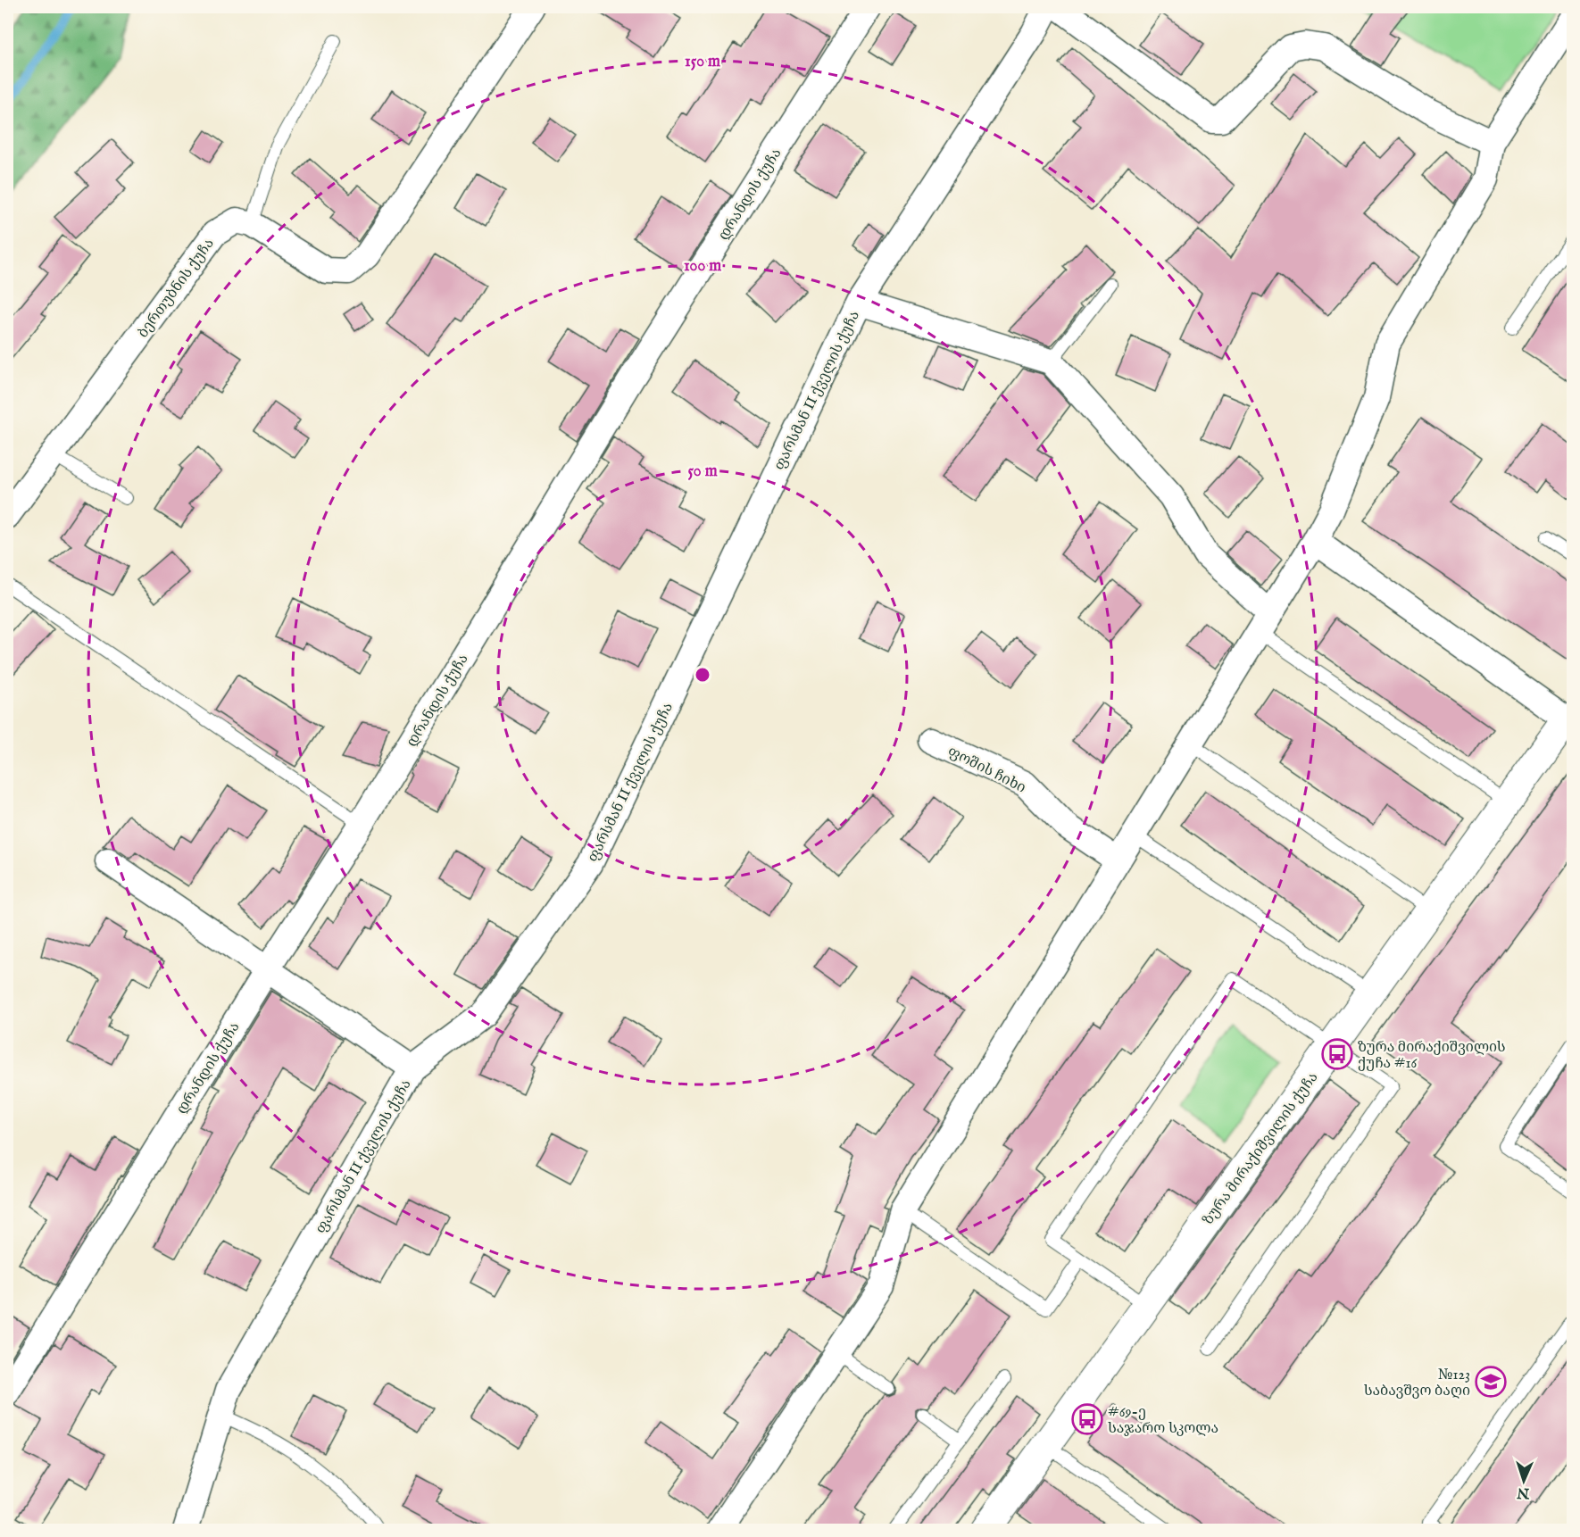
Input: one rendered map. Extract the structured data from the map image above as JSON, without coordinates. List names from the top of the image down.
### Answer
{
  "streets": {
    "street": [
      "დრანდის ქუჩა",
      "ბერთუბნის ქუჩა",
      "ფარსმან II ქველის ქუჩა",
      "ფოშის ჩიხი",
      "ზურა მირაქიშვილის ქუჩა"
    ]
  },
  "places": {
    "bus stop": ["ზურა მირაქიშვილის ქუჩა #16", "#69-ე საჯარო სკოლა"],
    "school or university": ["№123 საბავშვო ბაღი"]
  },
  "north": "bottom",
  "rings": ["150 m", "100 m", "50 m"]
}
